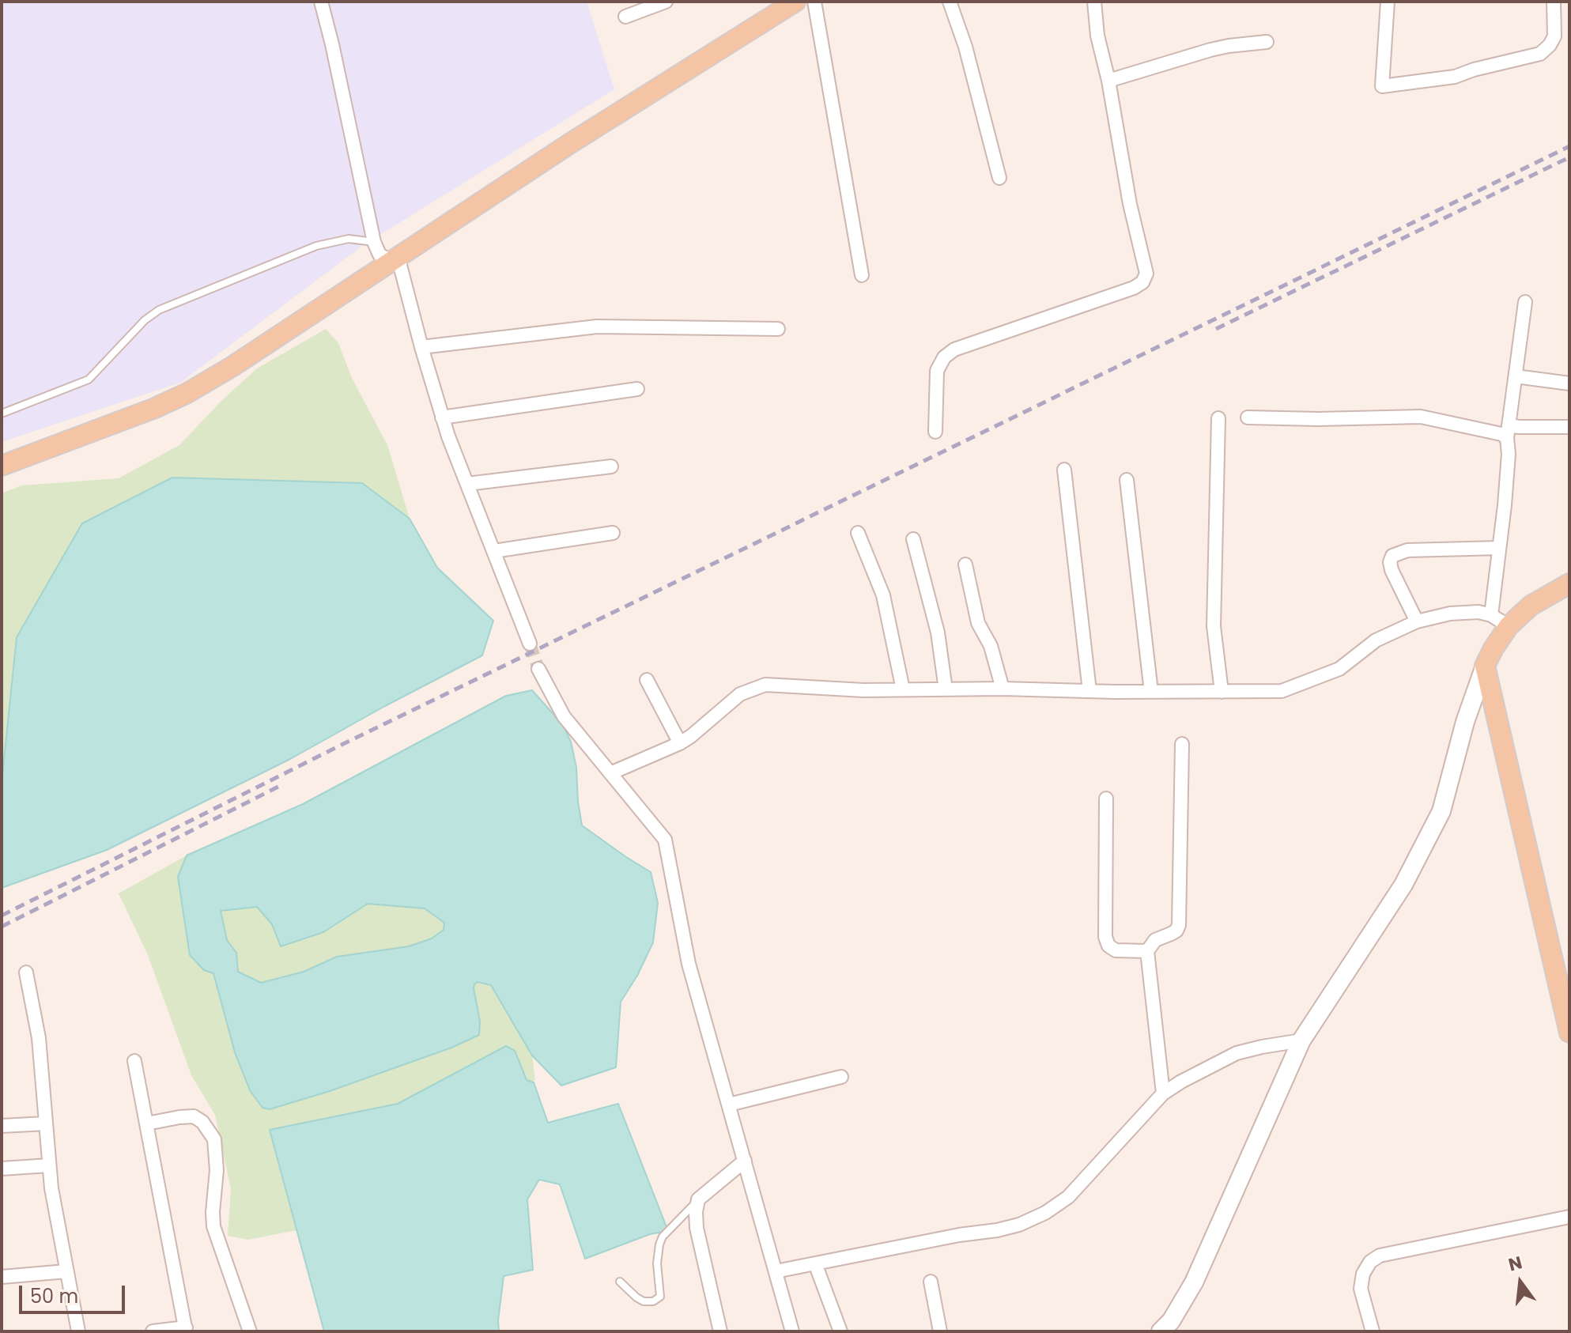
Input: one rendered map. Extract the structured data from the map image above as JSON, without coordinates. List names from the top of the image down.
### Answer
{
  "scale_bar": "50 m",
  "north": "top"
}
